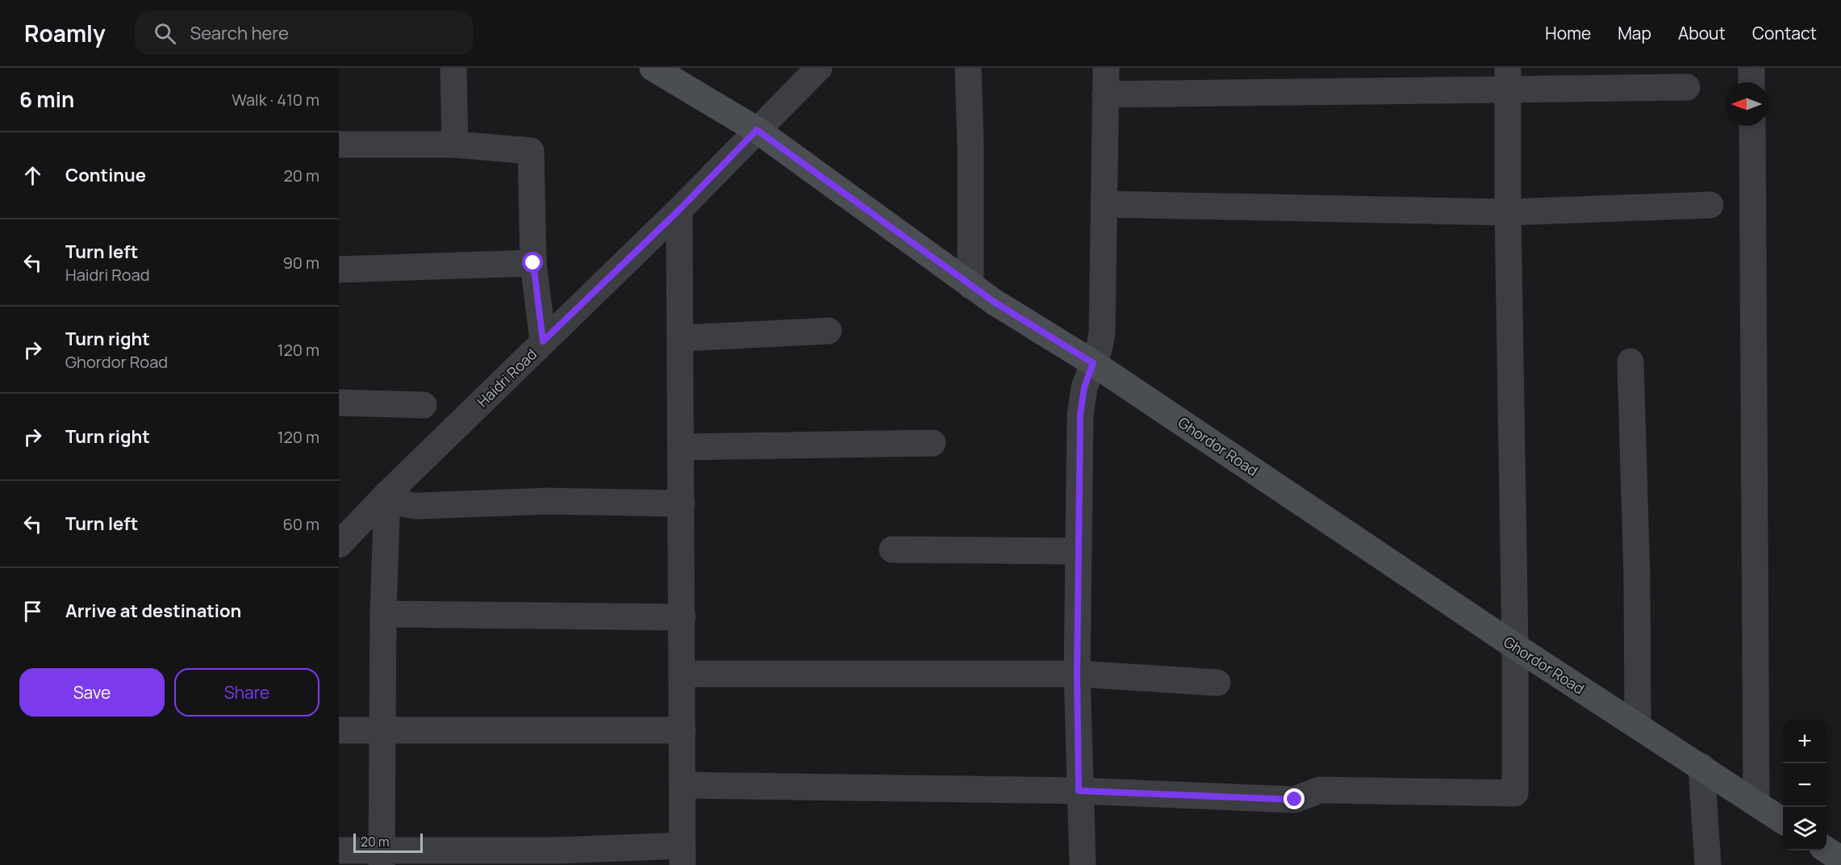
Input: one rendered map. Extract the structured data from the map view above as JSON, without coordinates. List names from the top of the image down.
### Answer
{
  "streets": {
    "main road": ["Ghordor Road"],
    "street": ["Haidri Road"]
  },
  "crossings": [
    ["Haidri Road", "Ghordor Road"]
  ],
  "scale_bar": "20 m",
  "north": "left",
  "page": {
    "header": "Roamly",
    "search": "Search here",
    "nav": [
      "Home",
      "Map",
      "About",
      "Contact"
    ],
    "heading": ["6 min", "Walk · 410 m"],
    "list": [
      ["Continue", "20 m"],
      ["Turn left", "Haidri Road", "90 m"],
      ["Turn right", "Ghordor Road", "120 m"],
      ["Turn right", "120 m"],
      ["Turn left", "60 m"],
      "Arrive at destination"
    ],
    "buttons": ["Save", "Share"],
    "map_buttons": ["+", "−"],
    "scale": "20 m"
  }
}
